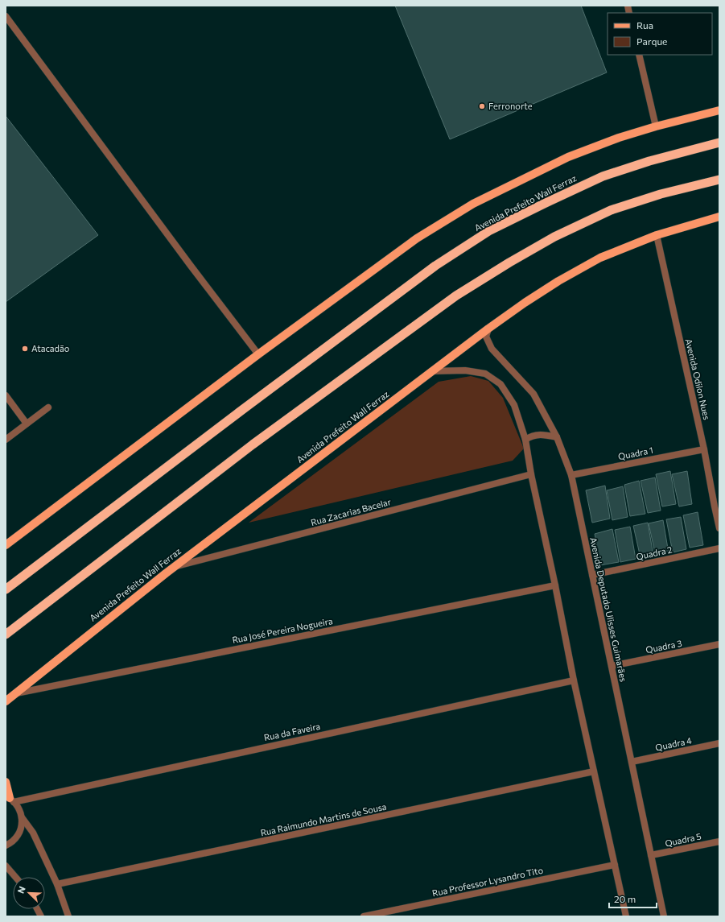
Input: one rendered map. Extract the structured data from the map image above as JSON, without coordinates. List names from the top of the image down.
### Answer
{
  "streets": {
    "highway": ["Avenida Prefeito Wall Ferraz"],
    "street": [
      "Avenida Odilon Nues",
      "Quadra 1",
      "Rua Zacarias Bacelar",
      "Quadra 2",
      "Avenida Deputado Ulisses Guimarães",
      "Rua José Pereira Nogueira",
      "Quadra 3",
      "Rua da Faveira",
      "Quadra 4",
      "Rua Raimundo Martins de Sousa",
      "Quadra 5",
      "Rua Professor Lysandro Tito"
    ]
  },
  "crossings": [
    ["Avenida Prefeito Wall Ferraz", "Avenida Odilon Nues"],
    ["Avenida Prefeito Wall Ferraz", "Rua Zacarias Bacelar"],
    ["Avenida Prefeito Wall Ferraz", "Avenida Deputado Ulisses Guimarães"],
    ["Avenida Prefeito Wall Ferraz", "Rua José Pereira Nogueira"],
    ["Avenida Odilon Nues", "Quadra 1"],
    ["Quadra 1", "Avenida Deputado Ulisses Guimarães"],
    ["Quadra 2", "Avenida Deputado Ulisses Guimarães"],
    ["Avenida Deputado Ulisses Guimarães", "Quadra 3"],
    ["Avenida Deputado Ulisses Guimarães", "Quadra 4"],
    ["Avenida Deputado Ulisses Guimarães", "Quadra 5"]
  ],
  "places": ["Ferronorte", "Atacadão"],
  "legend": ["Rua", "Parque"],
  "scale_bar": "20 m",
  "north": "top left"
}
